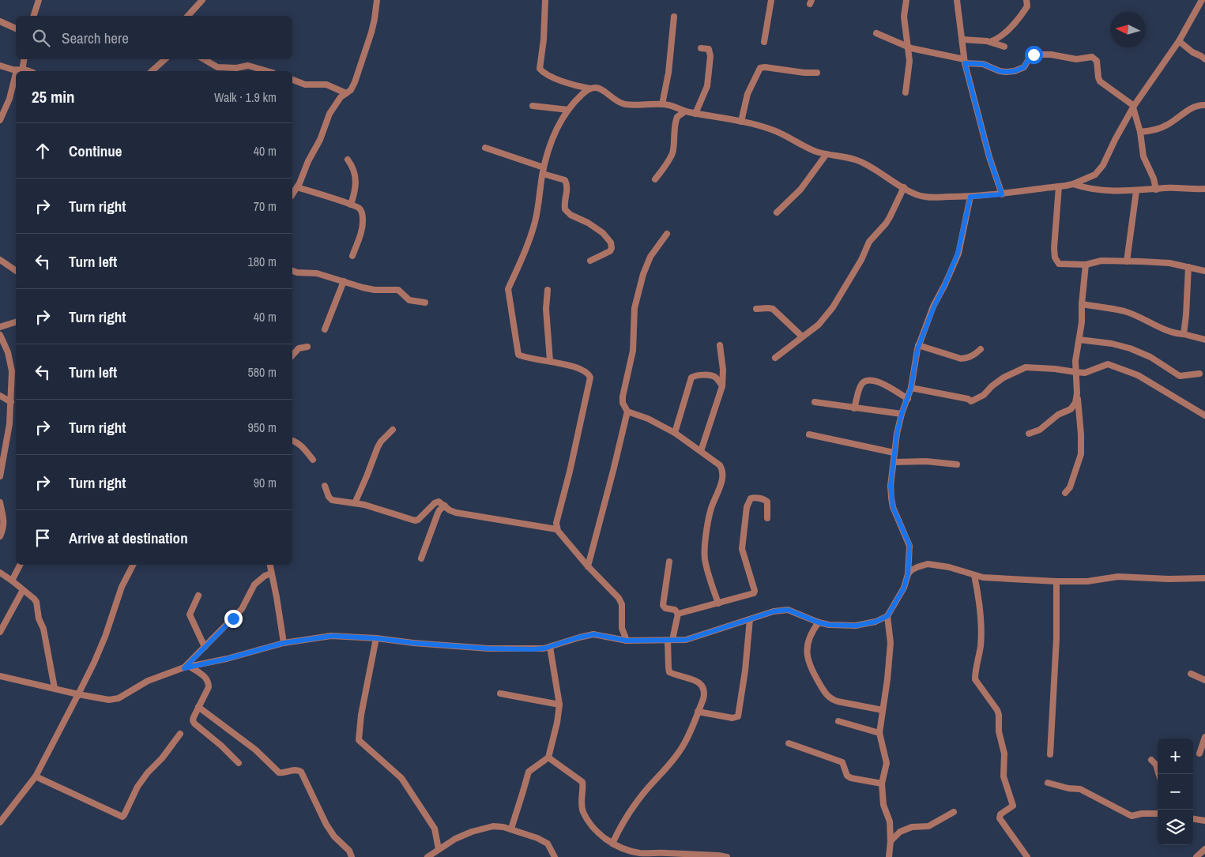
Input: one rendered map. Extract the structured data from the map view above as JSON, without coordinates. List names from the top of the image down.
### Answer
{
  "north": "left",
  "page": {
    "search": "Search here",
    "heading": ["25 min", "Walk · 1.9 km"],
    "list": [
      ["Continue", "40 m"],
      ["Turn right", "70 m"],
      ["Turn left", "180 m"],
      ["Turn right", "40 m"],
      ["Turn left", "580 m"],
      ["Turn right", "950 m"],
      ["Turn right", "90 m"],
      "Arrive at destination"
    ],
    "map_buttons": ["+", "−"]
  }
}
